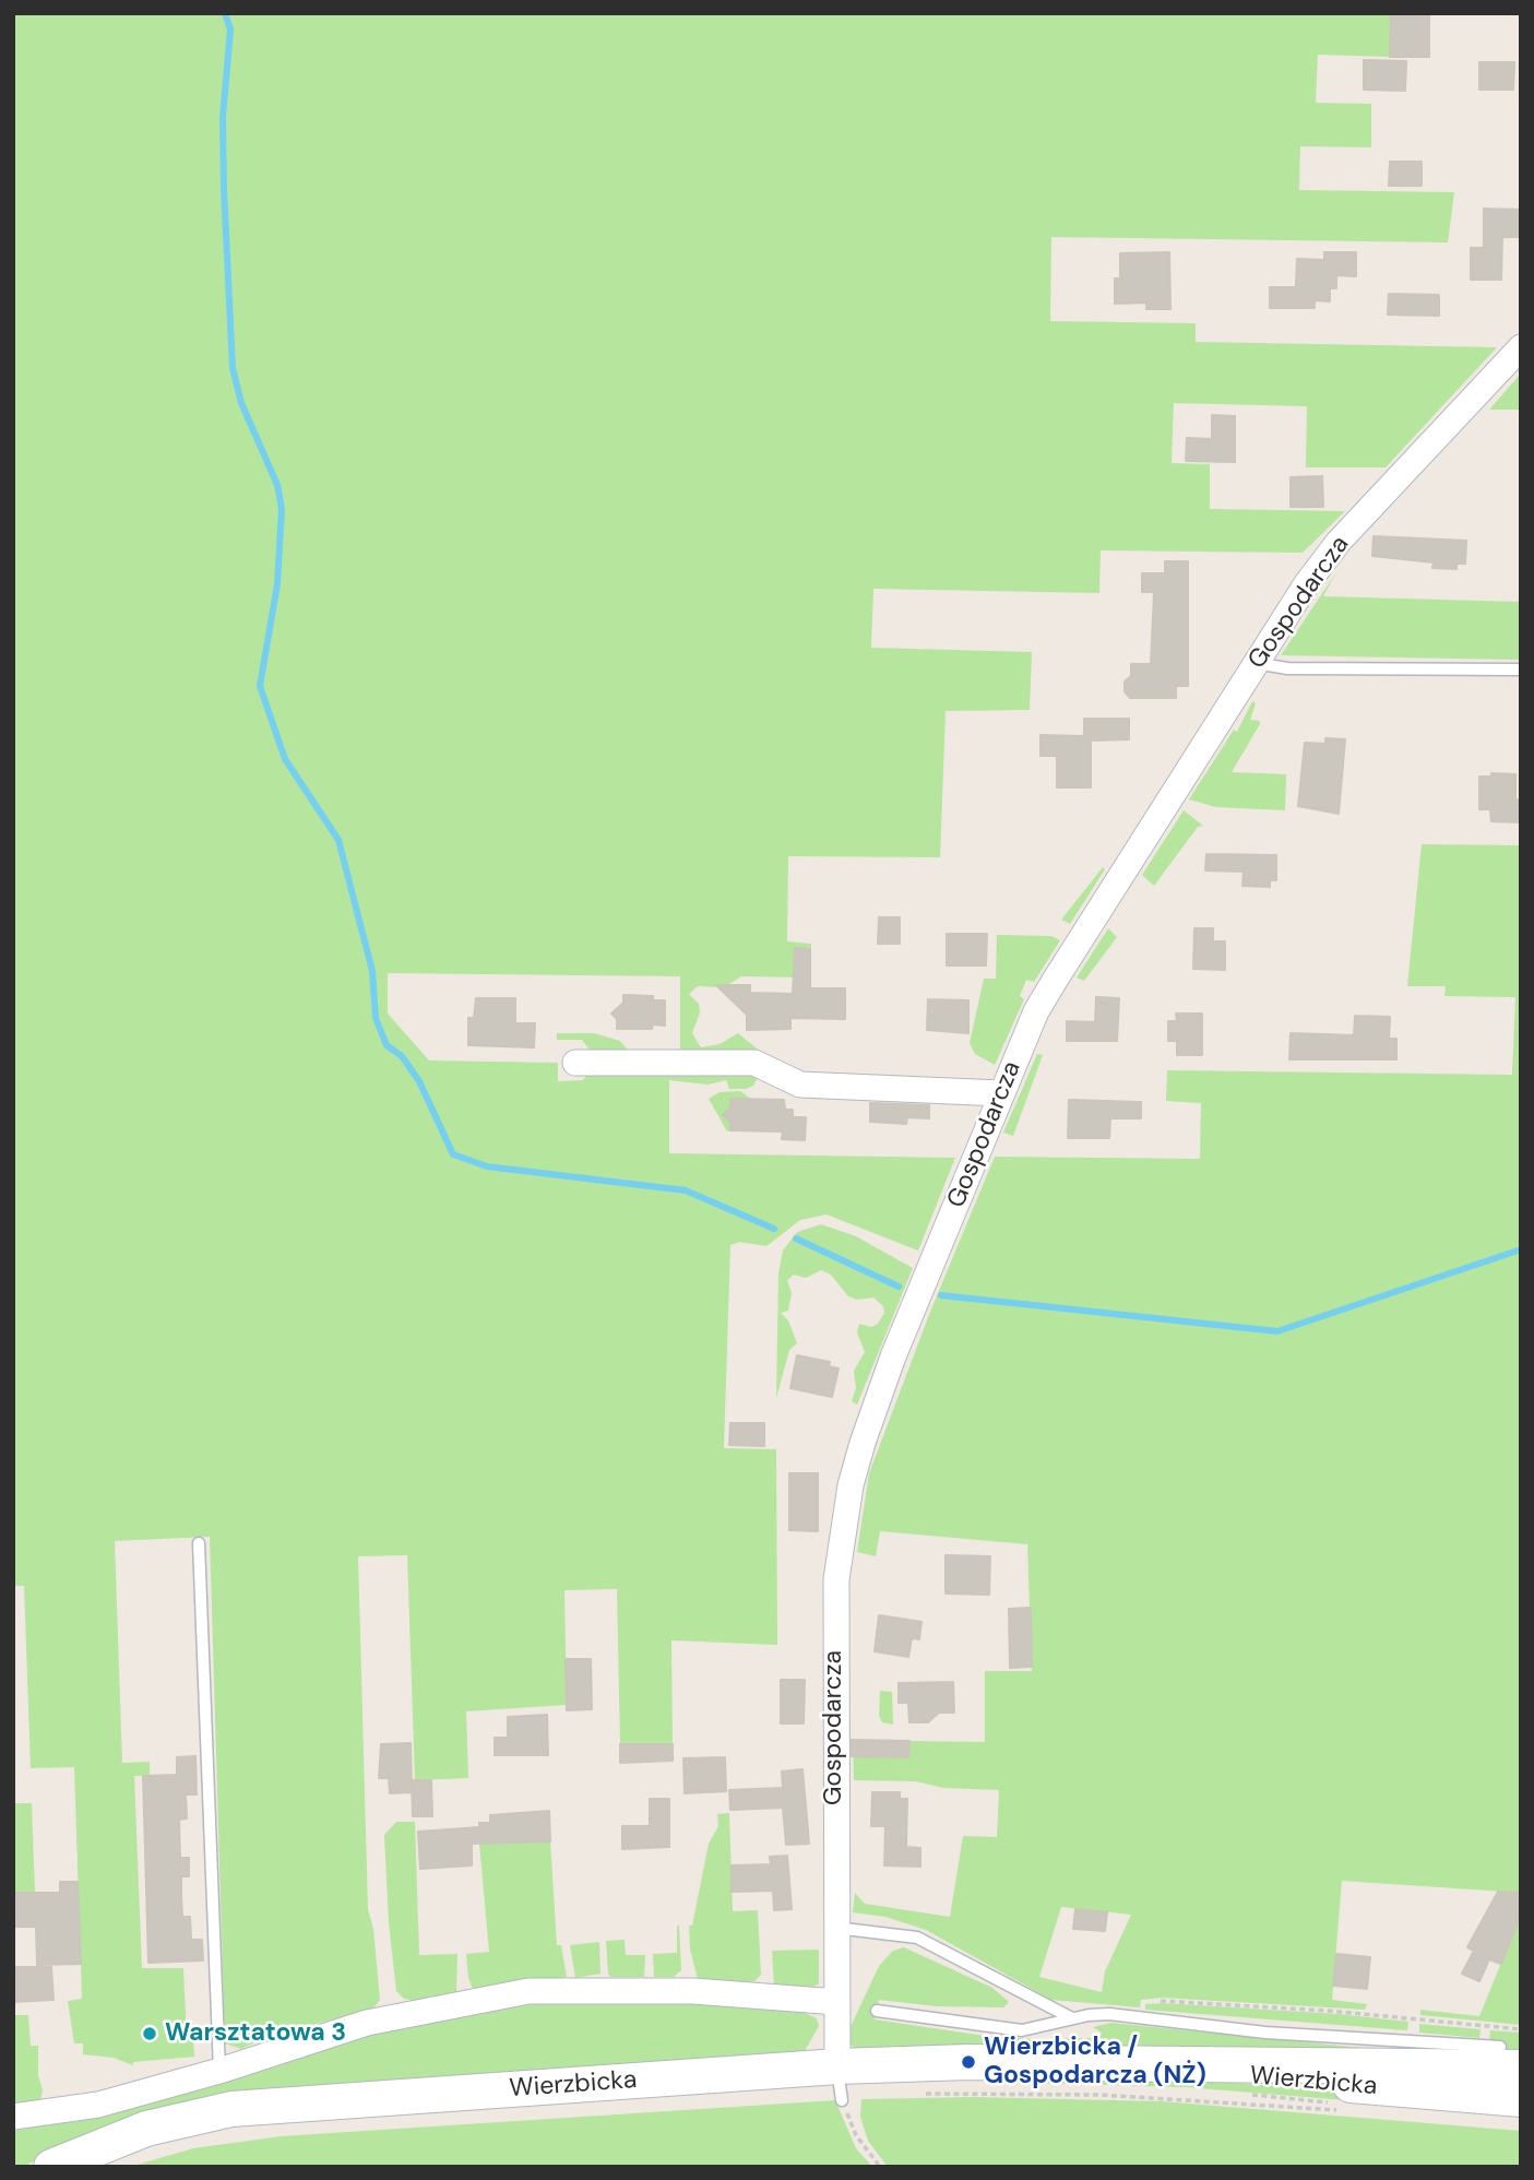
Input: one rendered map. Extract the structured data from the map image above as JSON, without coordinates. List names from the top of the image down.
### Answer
{
  "streets": {
    "street": ["Gospodarcza", "Wierzbicka"]
  },
  "crossings": [
    ["Gospodarcza", "Wierzbicka"]
  ],
  "places": ["Warsztatowa 3", "Wierzbicka / Gospodarcza (NŻ)"]
}
